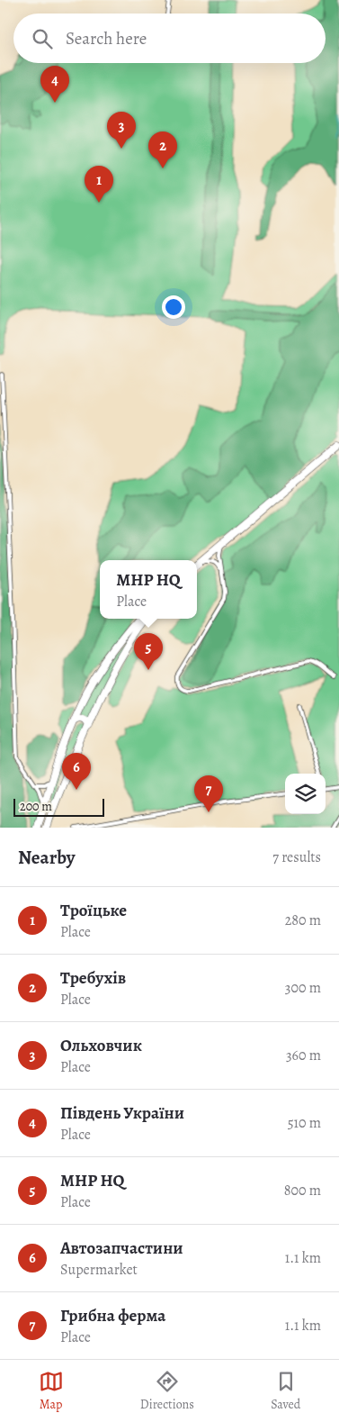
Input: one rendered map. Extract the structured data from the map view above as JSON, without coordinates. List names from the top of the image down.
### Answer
{
  "scale_bar": "200 m",
  "page": {
    "search": "Search here",
    "pins": [
      "4",
      "3",
      "2",
      "1",
      "5",
      "6",
      "7"
    ],
    "popup": ["MHP HQ", "Place"],
    "scale": "200 m",
    "heading": ["Nearby", "7 results"],
    "list": [
      {
        "mark": "1",
        "name": "Троїцьке",
        "note": "Place",
        "value": "280 m"
      },
      {
        "mark": "2",
        "name": "Требухів",
        "note": "Place",
        "value": "300 m"
      },
      {
        "mark": "3",
        "name": "Ольховчик",
        "note": "Place",
        "value": "360 m"
      },
      {
        "mark": "4",
        "name": "Південь України",
        "note": "Place",
        "value": "510 m"
      },
      {
        "mark": "5",
        "name": "MHP HQ",
        "note": "Place",
        "value": "800 m"
      },
      {
        "mark": "6",
        "name": "Автозапчастини",
        "note": "Supermarket",
        "value": "1.1 km"
      },
      {
        "mark": "7",
        "name": "Грибна ферма",
        "note": "Place",
        "value": "1.1 km"
      }
    ],
    "nav": ["Map", "Directions", "Saved"]
  }
}
